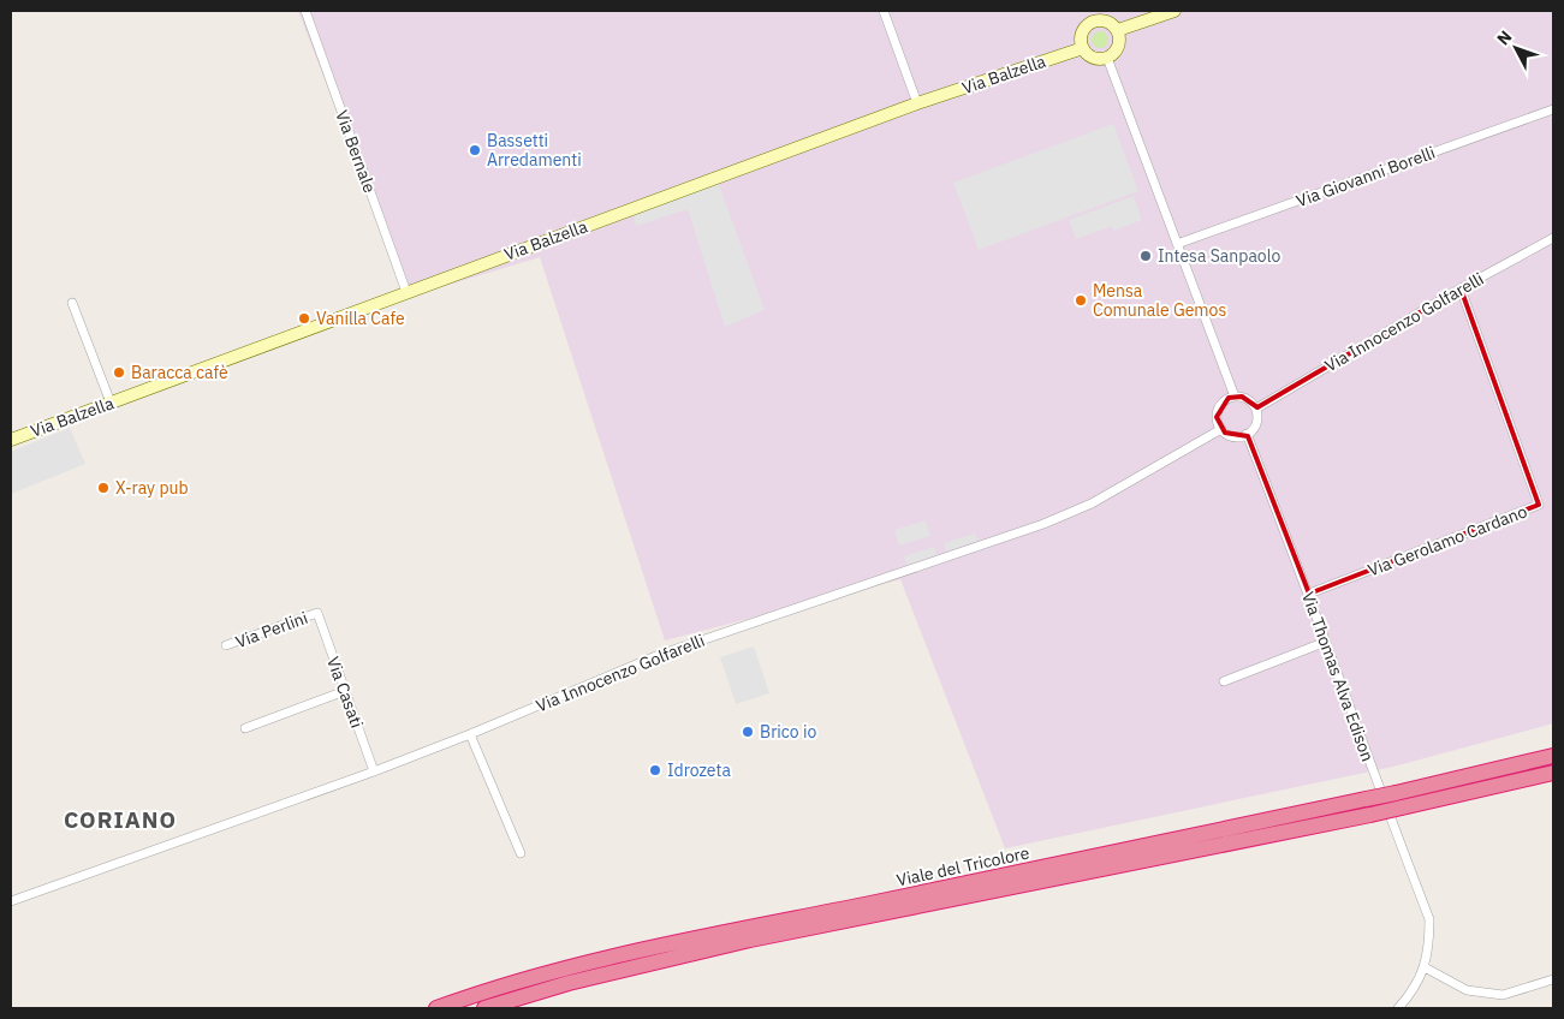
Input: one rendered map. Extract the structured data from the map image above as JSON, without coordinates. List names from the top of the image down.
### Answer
{
  "streets": {
    "highway": ["Viale del Tricolore"],
    "street": [
      "Via Balzella",
      "Via Bernale",
      "Via Giovanni Borelli",
      "Via Innocenzo Golfarelli",
      "Via Gerolamo Cardano",
      "Via Perlini",
      "Via Thomas Alva Edison",
      "Via Casati"
    ]
  },
  "crossings": [
    ["Via Balzella", "Via Bernale"],
    ["Via Innocenzo Golfarelli", "Via Gerolamo Cardano"],
    ["Via Innocenzo Golfarelli", "Via Thomas Alva Edison"],
    ["Via Innocenzo Golfarelli", "Via Casati"],
    ["Via Gerolamo Cardano", "Via Thomas Alva Edison"],
    ["Via Perlini", "Via Casati"]
  ],
  "districts": ["CORIANO"],
  "places": [
    "Bassetti Arredamenti",
    "Intesa Sanpaolo",
    "Mensa Comunale Gemos",
    "Vanilla Cafe",
    "Baracca cafè",
    "X-ray pub",
    "Brico io",
    "Idrozeta"
  ],
  "north": "top left"
}
